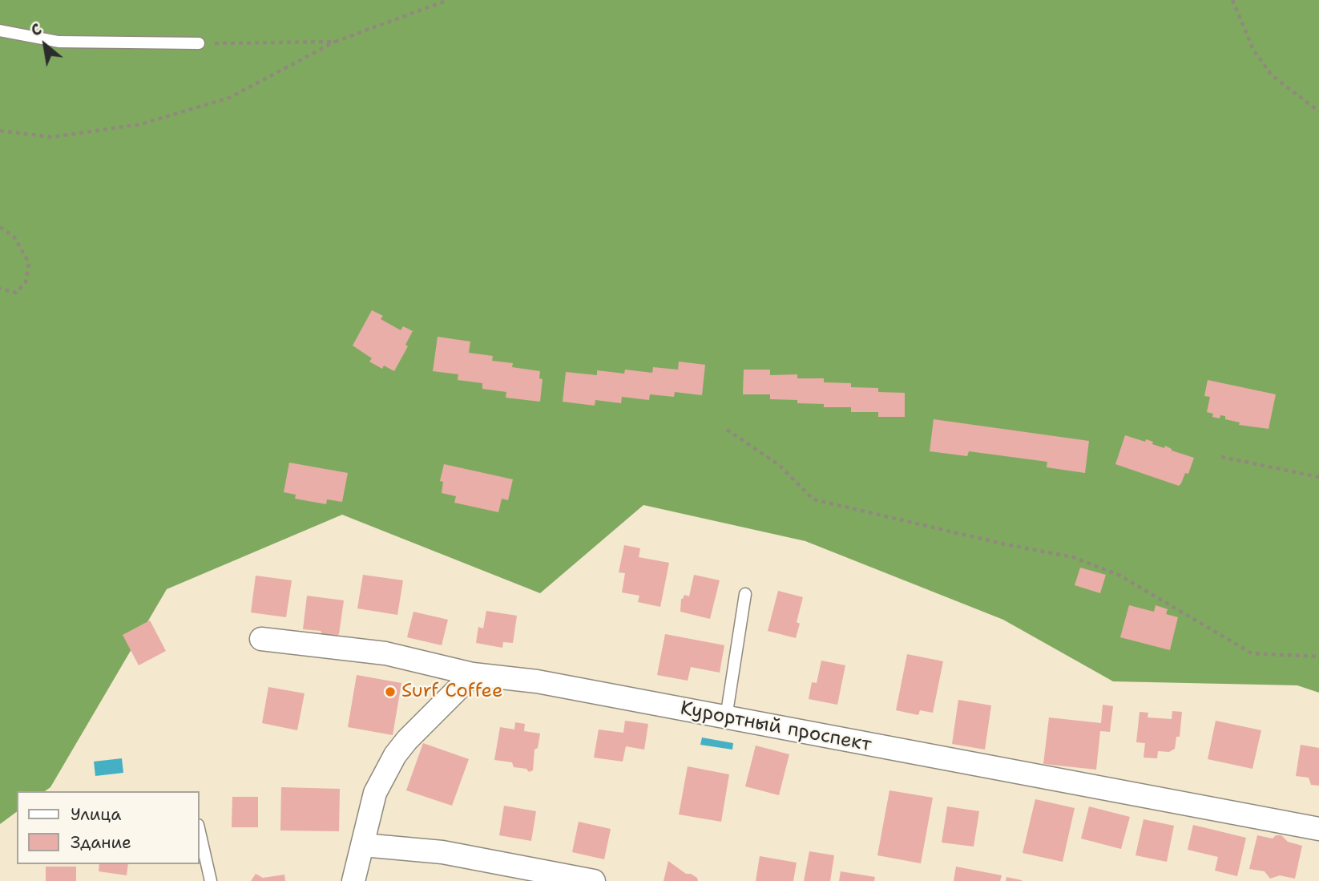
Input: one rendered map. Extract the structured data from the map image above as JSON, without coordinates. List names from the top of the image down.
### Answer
{
  "streets": {
    "street": ["Курортный проспект"]
  },
  "places": ["Surf Coffee"],
  "legend": ["Улица", "Здание"],
  "north": "top left"
}
